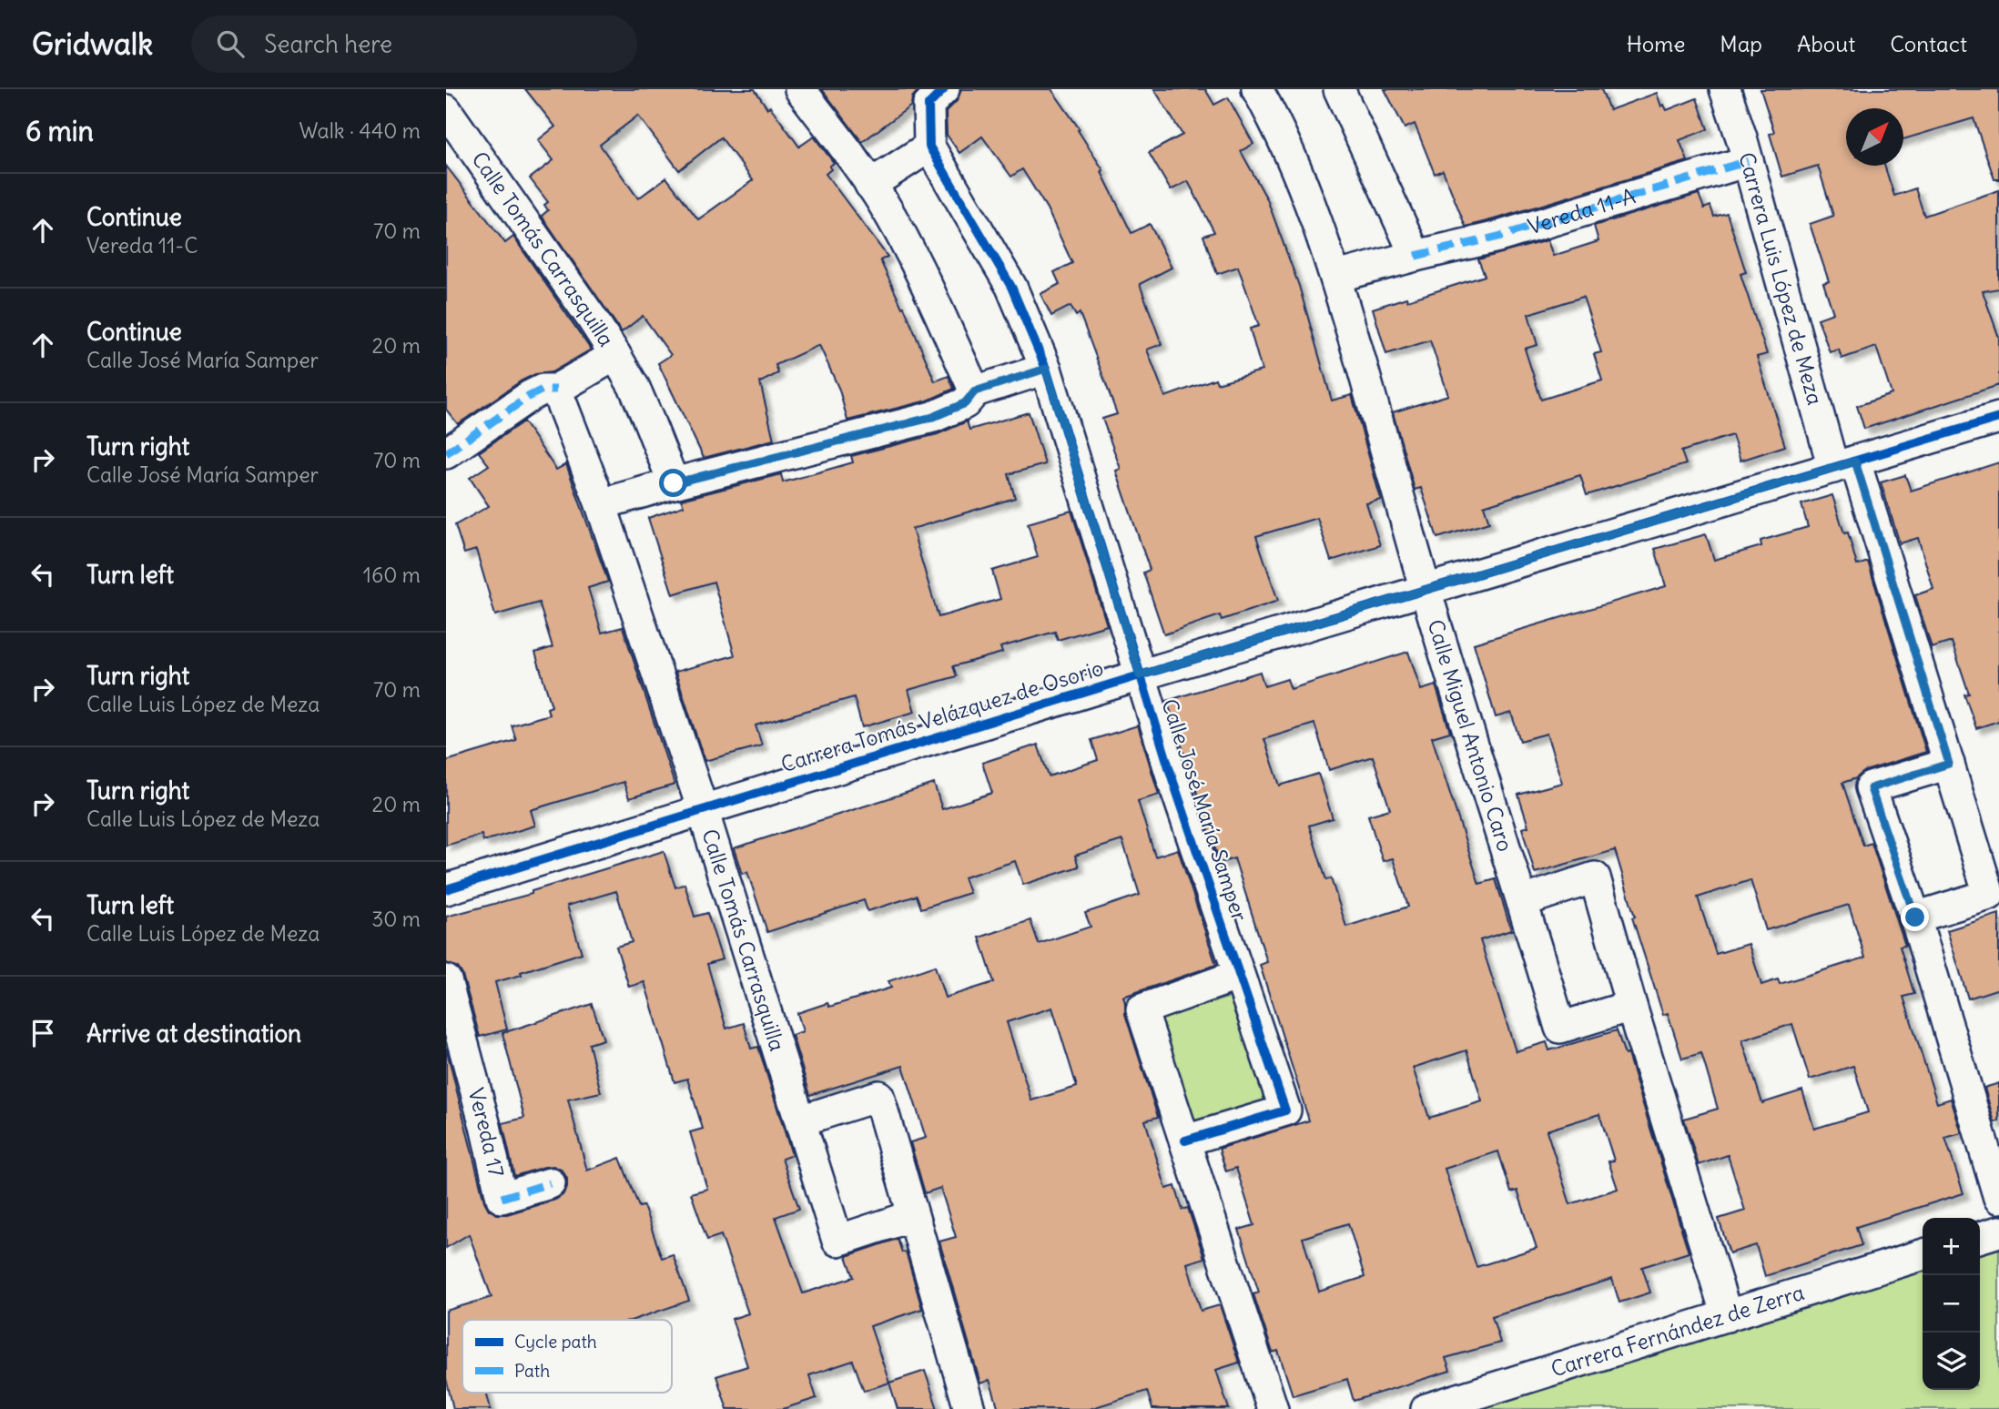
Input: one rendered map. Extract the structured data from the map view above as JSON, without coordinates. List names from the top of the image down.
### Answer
{
  "streets": {
    "street": [
      "Vereda 11-A",
      "Calle Tomás Carrasquilla",
      "Carrera Luis López de Meza",
      "Carrera Tomás Velázquez de Osorio",
      "Calle Miguel Antonio Caro",
      "Calle José María Samper",
      "Vereda 17",
      "Carrera Fernández de Zerra"
    ]
  },
  "crossings": [
    ["Vereda 11-A", "Carrera Luis López de Meza"],
    ["Calle Tomás Carrasquilla", "Carrera Tomás Velázquez de Osorio"],
    ["Carrera Luis López de Meza", "Carrera Tomás Velázquez de Osorio"],
    ["Carrera Tomás Velázquez de Osorio", "Calle Miguel Antonio Caro"],
    ["Carrera Tomás Velázquez de Osorio", "Calle José María Samper"]
  ],
  "legend": ["Cycle path", "Path"],
  "north": "top right",
  "page": {
    "header": "Gridwalk",
    "search": "Search here",
    "nav": [
      "Home",
      "Map",
      "About",
      "Contact"
    ],
    "heading": ["6 min", "Walk · 440 m"],
    "list": [
      ["Continue", "Vereda 11-C", "70 m"],
      ["Continue", "Calle José María Samper", "20 m"],
      ["Turn right", "Calle José María Samper", "70 m"],
      ["Turn left", "160 m"],
      ["Turn right", "Calle Luis López de Meza", "70 m"],
      ["Turn right", "Calle Luis López de Meza", "20 m"],
      ["Turn left", "Calle Luis López de Meza", "30 m"],
      "Arrive at destination"
    ],
    "map_buttons": ["+", "−"]
  }
}
